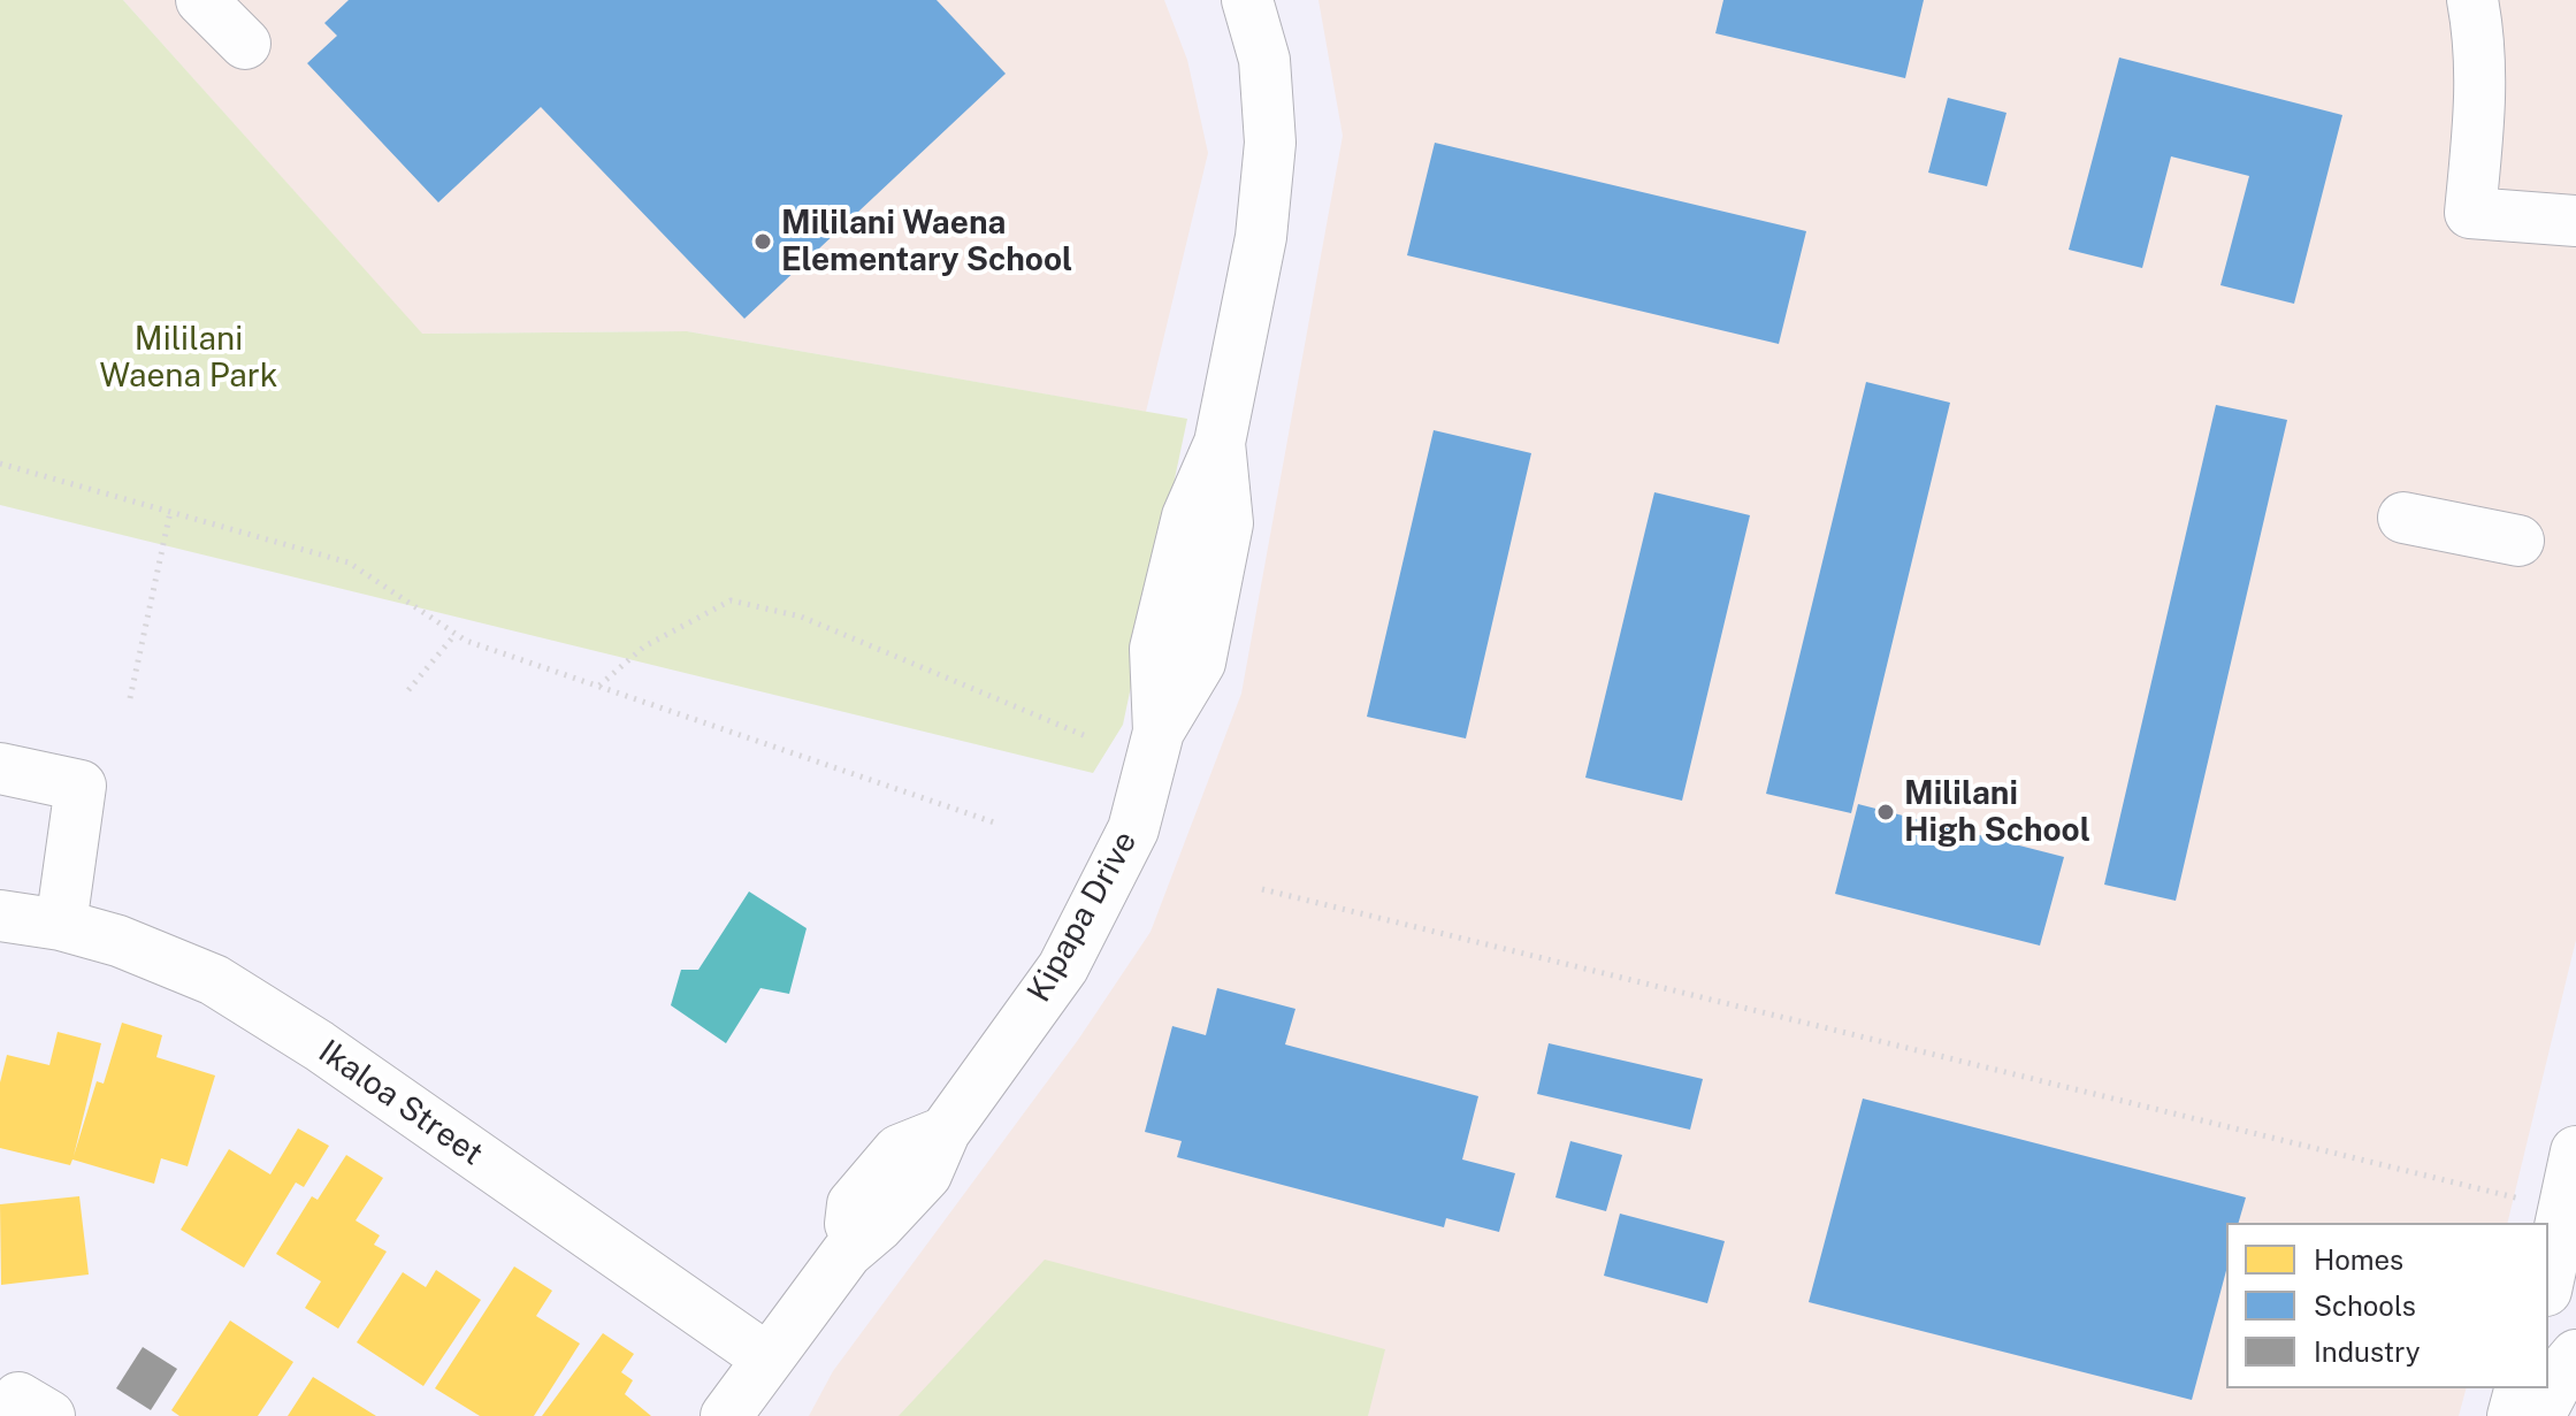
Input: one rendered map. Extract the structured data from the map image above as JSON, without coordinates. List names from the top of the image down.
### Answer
{
  "streets": {
    "street": ["Kipapa Drive", "Ikaloa Street"]
  },
  "crossings": [
    ["Kipapa Drive", "Ikaloa Street"]
  ],
  "parks": ["Mililani Waena Park"],
  "places": ["Mililani Waena Elementary School", "Mililani High School"],
  "legend": ["Homes", "Schools", "Industry"]
}
